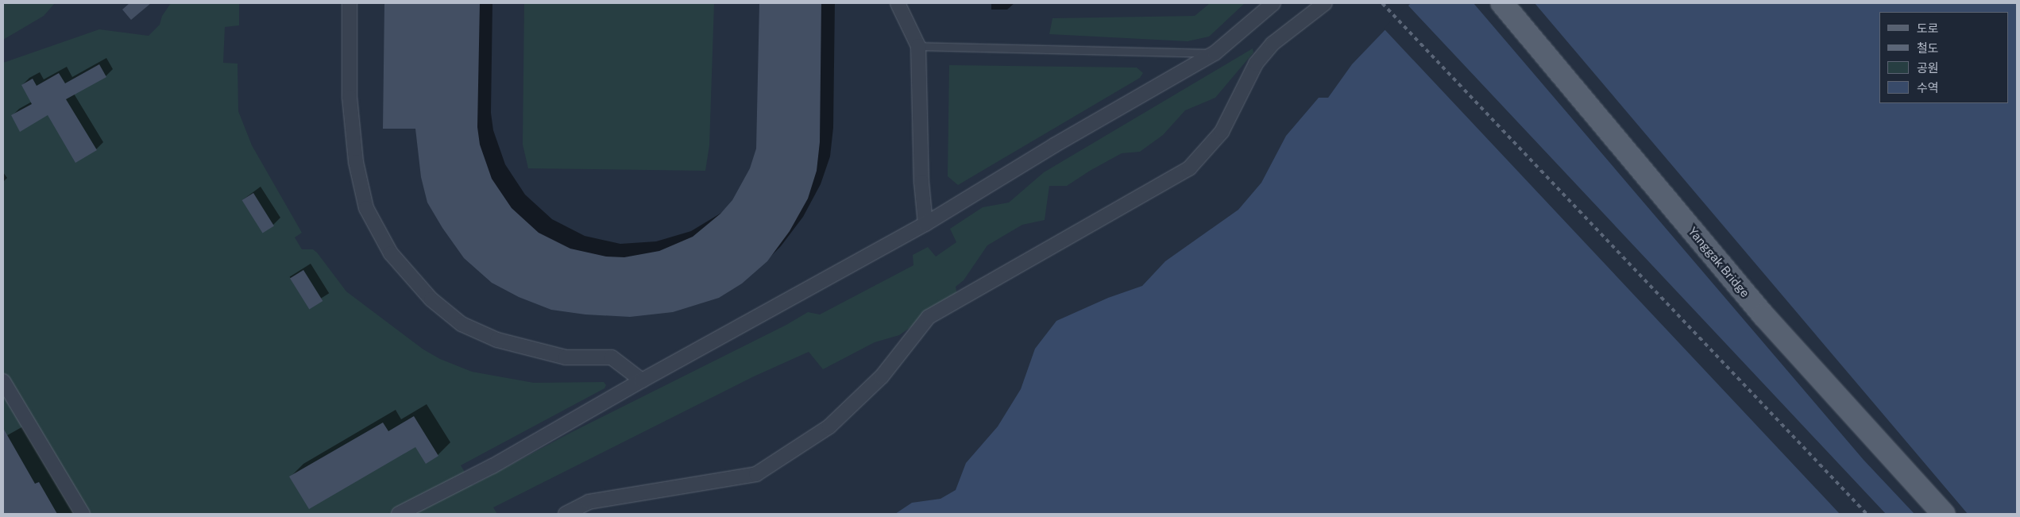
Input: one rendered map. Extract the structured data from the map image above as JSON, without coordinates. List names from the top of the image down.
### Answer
{
  "streets": {
    "main road": ["Yanggak Bridge"]
  },
  "legend": [
    "도로",
    "철도",
    "공원",
    "수역"
  ]
}
